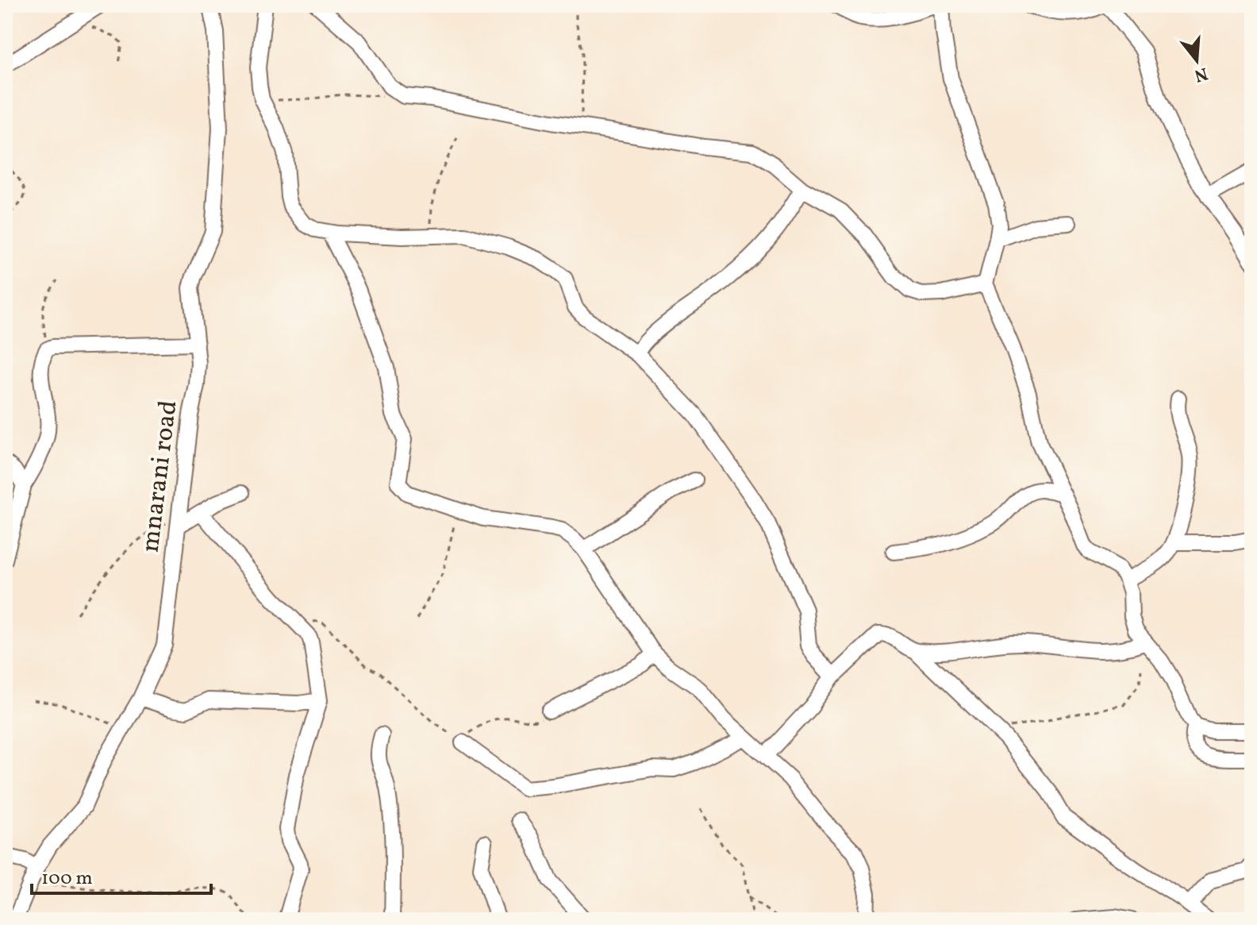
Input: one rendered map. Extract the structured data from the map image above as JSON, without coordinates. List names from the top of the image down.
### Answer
{
  "streets": {
    "street": ["mnarani road"]
  },
  "scale_bar": "100 m",
  "north": "bottom"
}
